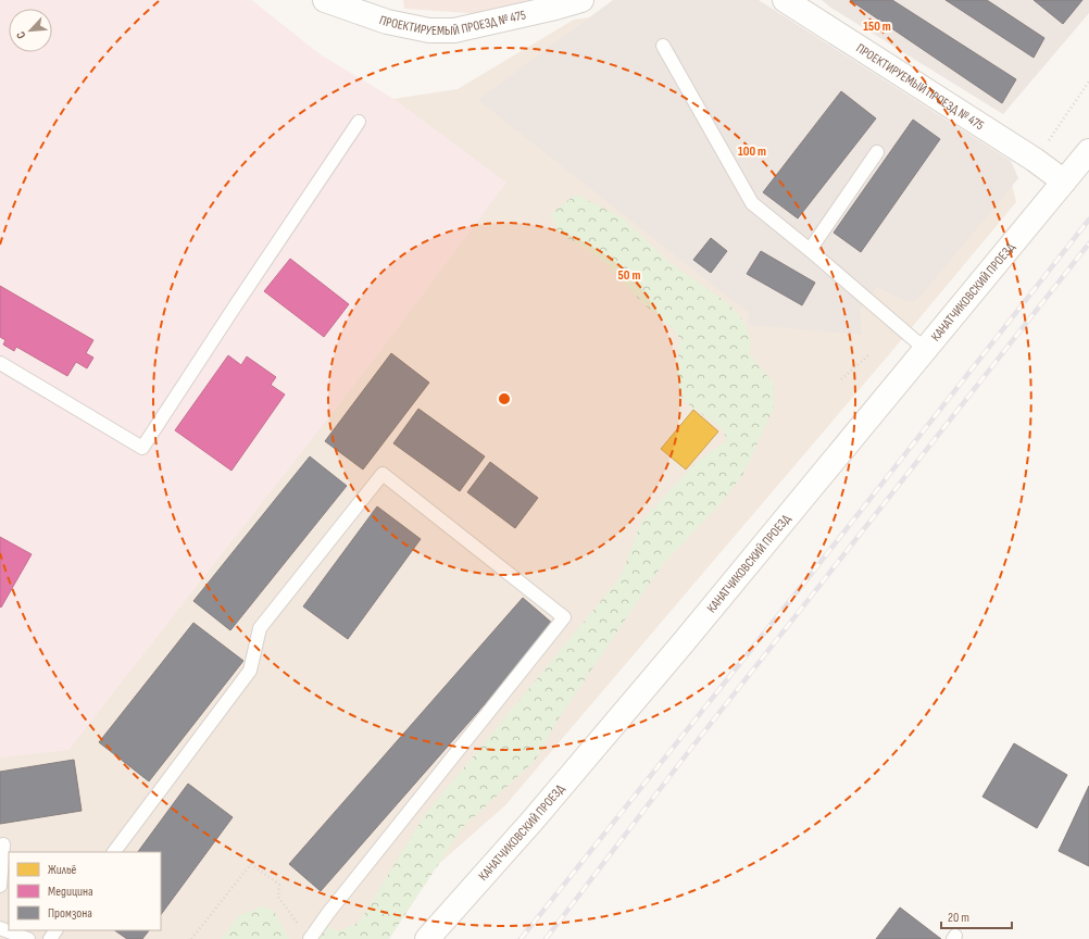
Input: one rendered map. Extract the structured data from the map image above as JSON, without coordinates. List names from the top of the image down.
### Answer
{
  "streets": {
    "street": ["ПРОЕКТИРУЕМЫЙ ПРОЕЗД № 475", "КАНАТЧИКОВСКИЙ ПРОЕЗД"]
  },
  "crossings": [
    ["ПРОЕКТИРУЕМЫЙ ПРОЕЗД № 475", "КАНАТЧИКОВСКИЙ ПРОЕЗД"]
  ],
  "legend": ["Жильё", "Медицина", "Промзона"],
  "scale_bar": "20 m",
  "north": "bottom left",
  "rings": ["150 m", "100 m", "50 m"]
}
